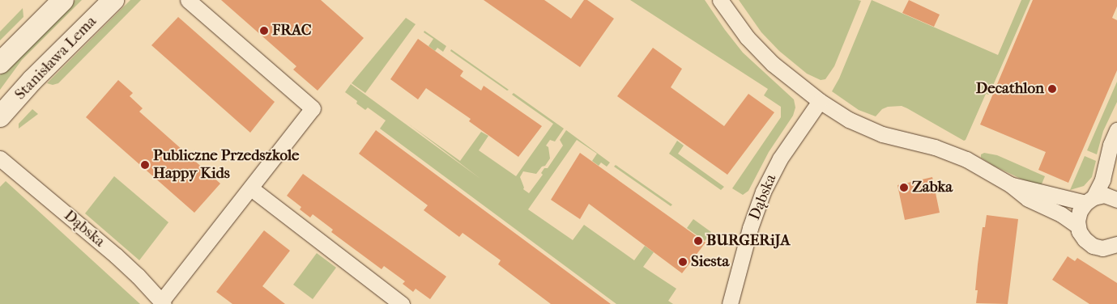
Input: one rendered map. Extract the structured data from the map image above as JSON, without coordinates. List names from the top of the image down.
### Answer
{
  "streets": {
    "main road": ["Stanisława Lema"],
    "street": ["Dąbska"]
  },
  "places": [
    "FRAC",
    "Decathlon",
    "Publiczne Przedszkole Happy Kids",
    "Zabka",
    "BURGERiJA",
    "Siesta"
  ]
}
